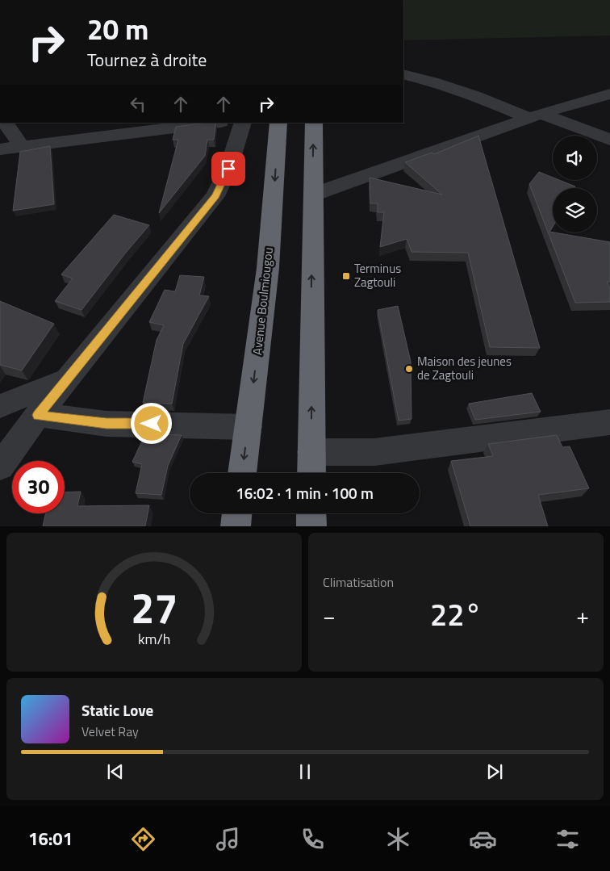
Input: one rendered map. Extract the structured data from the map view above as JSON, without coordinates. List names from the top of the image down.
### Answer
{
  "streets": {
    "highway": ["Avenue Boulmiougou"]
  },
  "places": {
    "transit": ["Terminus Zagtouli"],
    "other": ["Maison des jeunes de Zagtouli"]
  },
  "page": {
    "turn": ["20 m", "Tournez à droite"],
    "limit": "30",
    "trip": "16:02 · 1 min · 100 m",
    "tile": "Climatisation",
    "heat": ["−", "22°", "+"],
    "song": ["Static Love", "Velvet Ray"],
    "tabs": "16:01",
    "gauge": ["27", "km/h"]
  }
}
